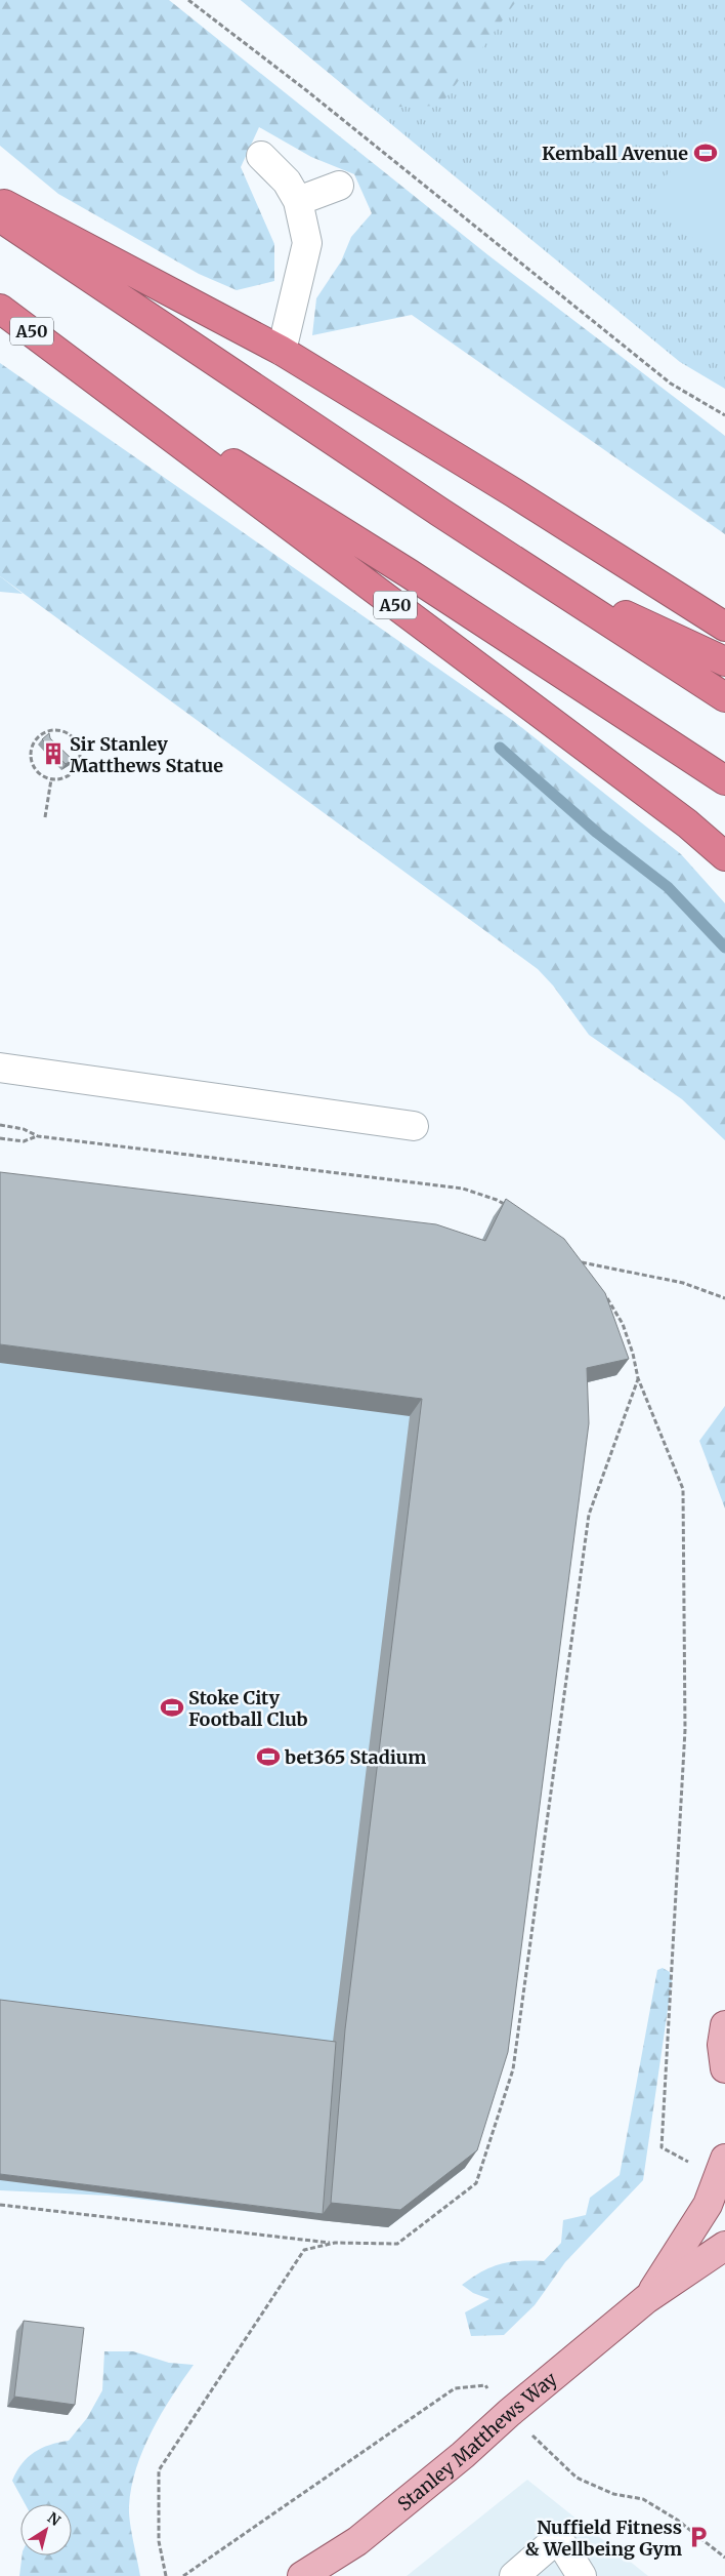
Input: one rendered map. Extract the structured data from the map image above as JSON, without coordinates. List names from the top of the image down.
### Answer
{
  "streets": {
    "highway": ["A50"],
    "main road": ["Stanley Matthews Way"]
  },
  "places": {
    "sports": ["Kemball Avenue", "Stoke City Football Club", "bet365 Stadium"],
    "building": ["Sir Stanley Matthews Statue"],
    "parking": ["Nuffield Fitness & Wellbeing Gym"]
  },
  "north": "top right"
}
